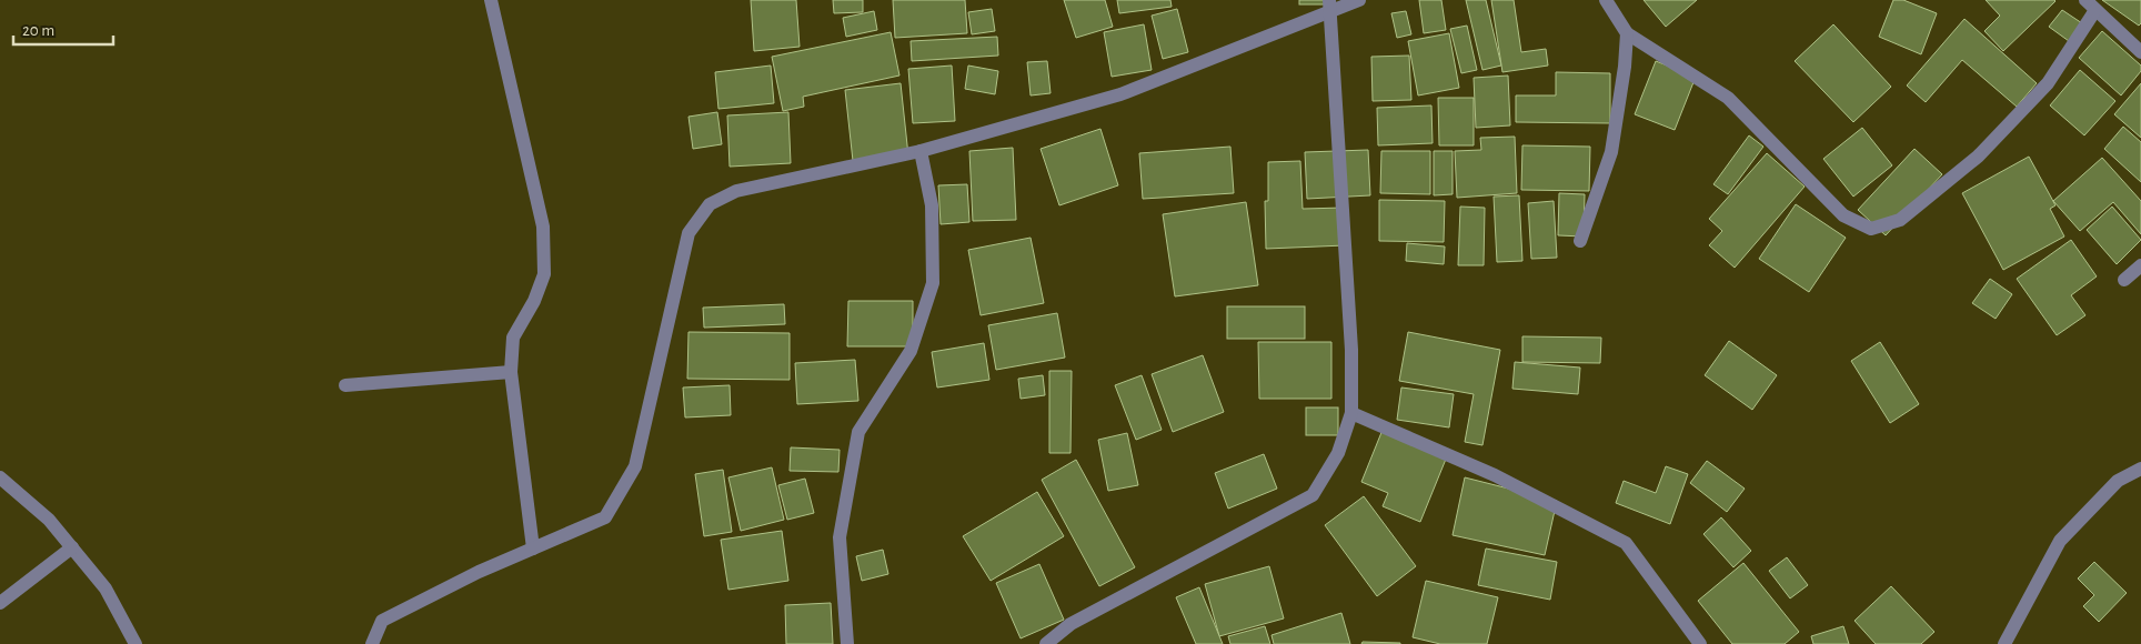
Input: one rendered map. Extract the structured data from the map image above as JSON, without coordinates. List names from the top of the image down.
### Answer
{
  "scale_bar": "20 m"
}
